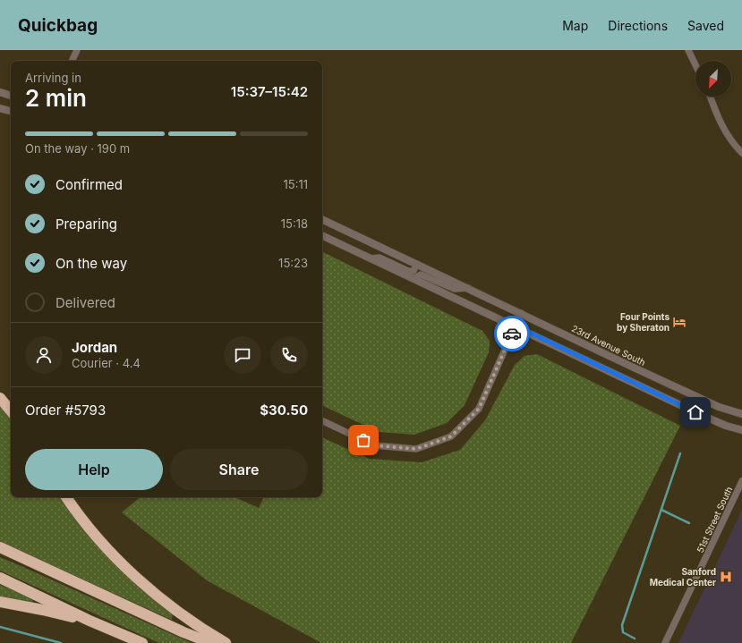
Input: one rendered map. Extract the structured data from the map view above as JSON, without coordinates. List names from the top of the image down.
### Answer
{
  "streets": {
    "street": ["23rd Avenue South", "51st Street South"]
  },
  "places": {
    "hotel": ["Four Points by Sheraton"],
    "hospital": ["Sanford Medical Center"]
  },
  "north": "bottom left",
  "page": {
    "header": "Quickbag",
    "nav": ["Map", "Directions", "Saved"],
    "heading": ["2 min", "Arriving in", "15:37–15:42"],
    "panel": [
      "Jordan",
      "Courier · 4.4",
      "Order #5793",
      "$30.50"
    ],
    "bar": "On the way · 190 m",
    "list": [
      ["Confirmed", "15:11"],
      ["Preparing", "15:18"],
      ["On the way", "15:23"],
      "Delivered"
    ],
    "buttons": ["Help", "Share"]
  }
}
